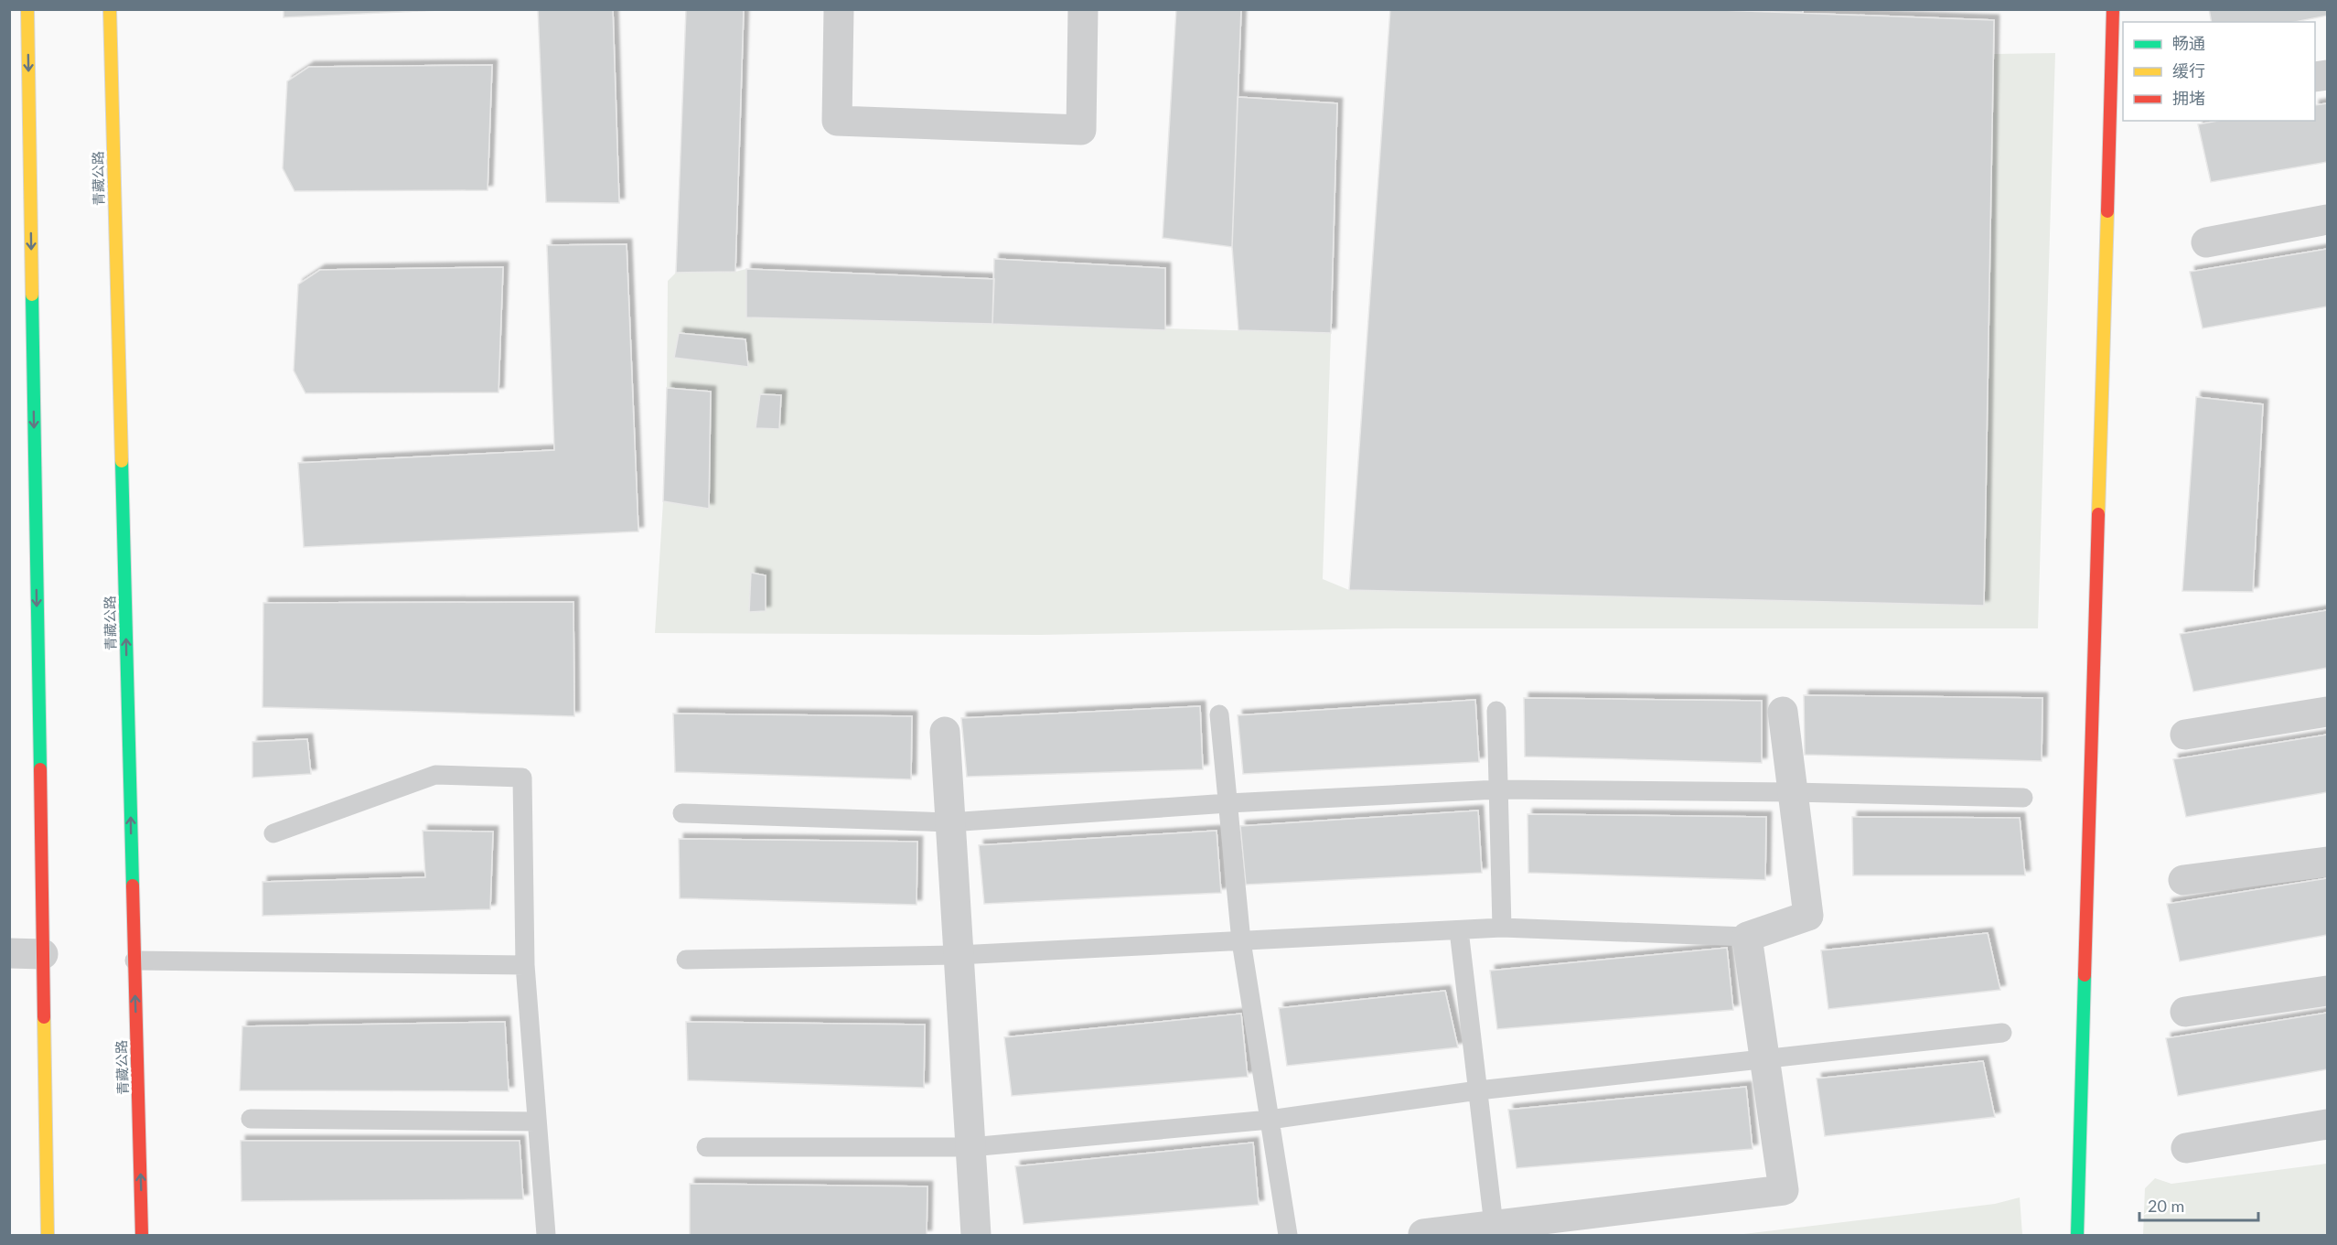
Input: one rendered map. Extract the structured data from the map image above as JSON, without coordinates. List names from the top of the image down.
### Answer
{
  "streets": {
    "main road": ["青藏公路"]
  },
  "legend": ["畅通", "缓行", "拥堵"],
  "scale_bar": "20 m"
}
